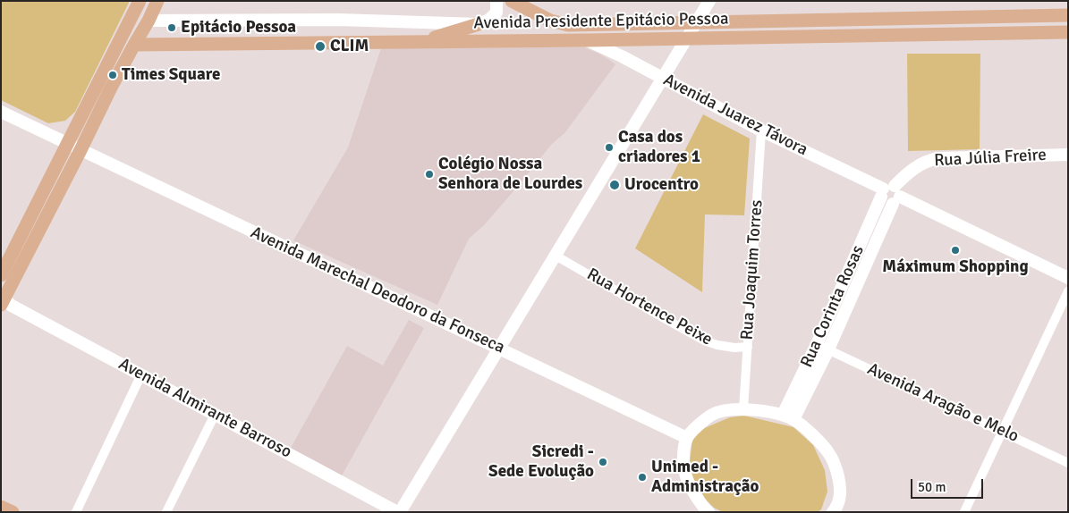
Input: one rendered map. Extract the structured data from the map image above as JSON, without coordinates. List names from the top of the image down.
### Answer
{
  "streets": {
    "main road": ["Avenida Presidente Epitácio Pessoa"],
    "street": [
      "Avenida Juarez Távora",
      "Rua Júlia Freire",
      "Rua Joaquim Torres",
      "Avenida Marechal Deodoro da Fonseca",
      "Rua Corinta Rosas",
      "Rua Hortence Peixe",
      "Avenida Aragão e Melo",
      "Avenida Almirante Barroso"
    ]
  },
  "crossings": [
    ["Avenida Presidente Epitácio Pessoa", "Avenida Juarez Távora"],
    ["Avenida Juarez Távora", "Rua Júlia Freire"],
    ["Avenida Juarez Távora", "Rua Joaquim Torres"],
    ["Avenida Juarez Távora", "Rua Corinta Rosas"],
    ["Rua Júlia Freire", "Rua Corinta Rosas"],
    ["Rua Joaquim Torres", "Rua Hortence Peixe"],
    ["Rua Corinta Rosas", "Avenida Aragão e Melo"]
  ],
  "places": [
    "Epitácio Pessoa",
    "CLIM",
    "Times Square",
    "Casa dos criadores 1",
    "Colégio Nossa Senhora de Lourdes",
    "Urocentro",
    "Máximum Shopping",
    "Sicredi - Sede Evolução",
    "Unimed - Administração"
  ],
  "scale_bar": "50 m"
}
